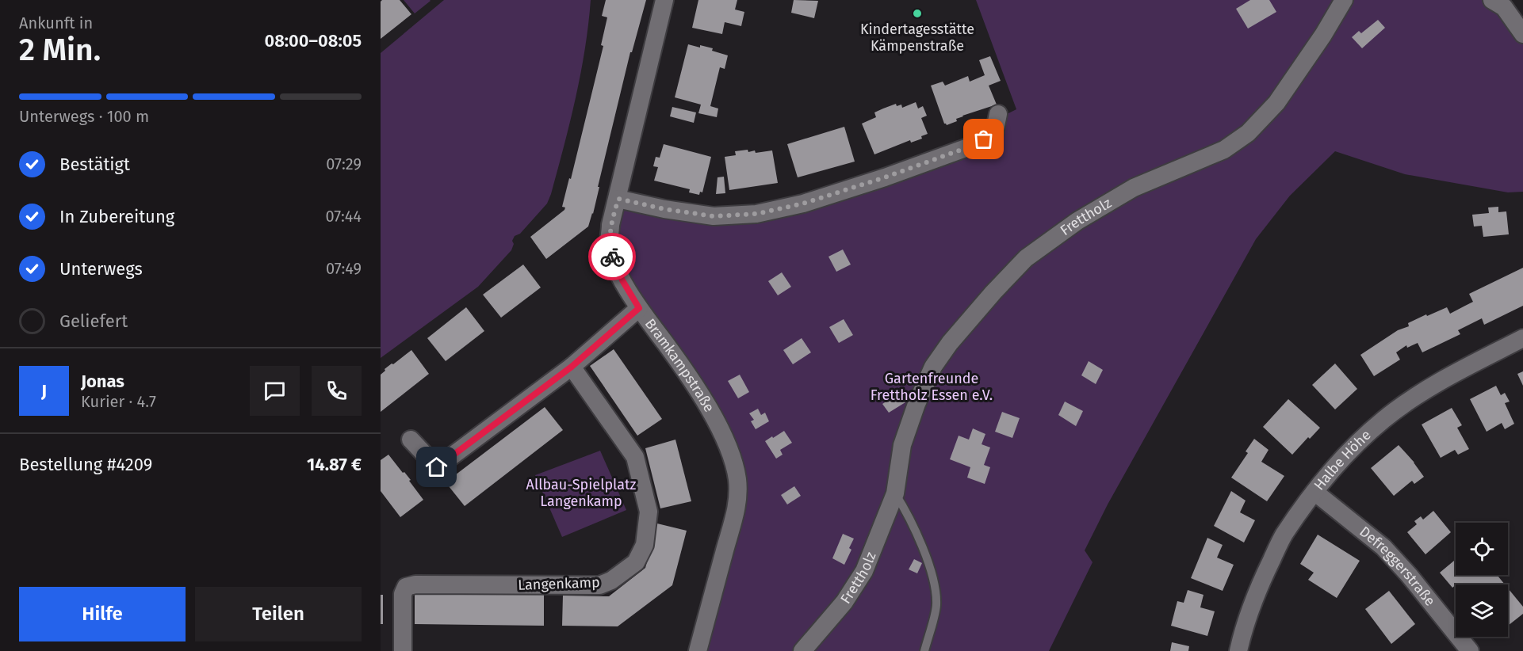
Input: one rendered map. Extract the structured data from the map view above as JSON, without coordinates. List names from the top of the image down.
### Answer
{
  "streets": {
    "street": [
      "Frettholz",
      "Bramkampstraße",
      "Halbe Höhe",
      "Defreggerstraße",
      "Langenkamp"
    ]
  },
  "crossings": [
    ["Halbe Höhe", "Defreggerstraße"]
  ],
  "parks": ["Gartenfreunde Frettholz Essen e.V.", "Allbau-Spielplatz Langenkamp"],
  "places": ["Kindertagesstätte Kämpenstraße"],
  "page": {
    "heading": ["2 Min.", "Ankunft in", "08:00–08:05"],
    "panel": [
      "Jonas",
      "Kurier · 4.7",
      "Bestellung #4209",
      "14.87 €"
    ],
    "bar": "Unterwegs · 100 m",
    "list": [
      ["Bestätigt", "07:29"],
      ["In Zubereitung", "07:44"],
      ["Unterwegs", "07:49"],
      "Geliefert"
    ],
    "round": "J",
    "buttons": ["Hilfe", "Teilen"]
  }
}
